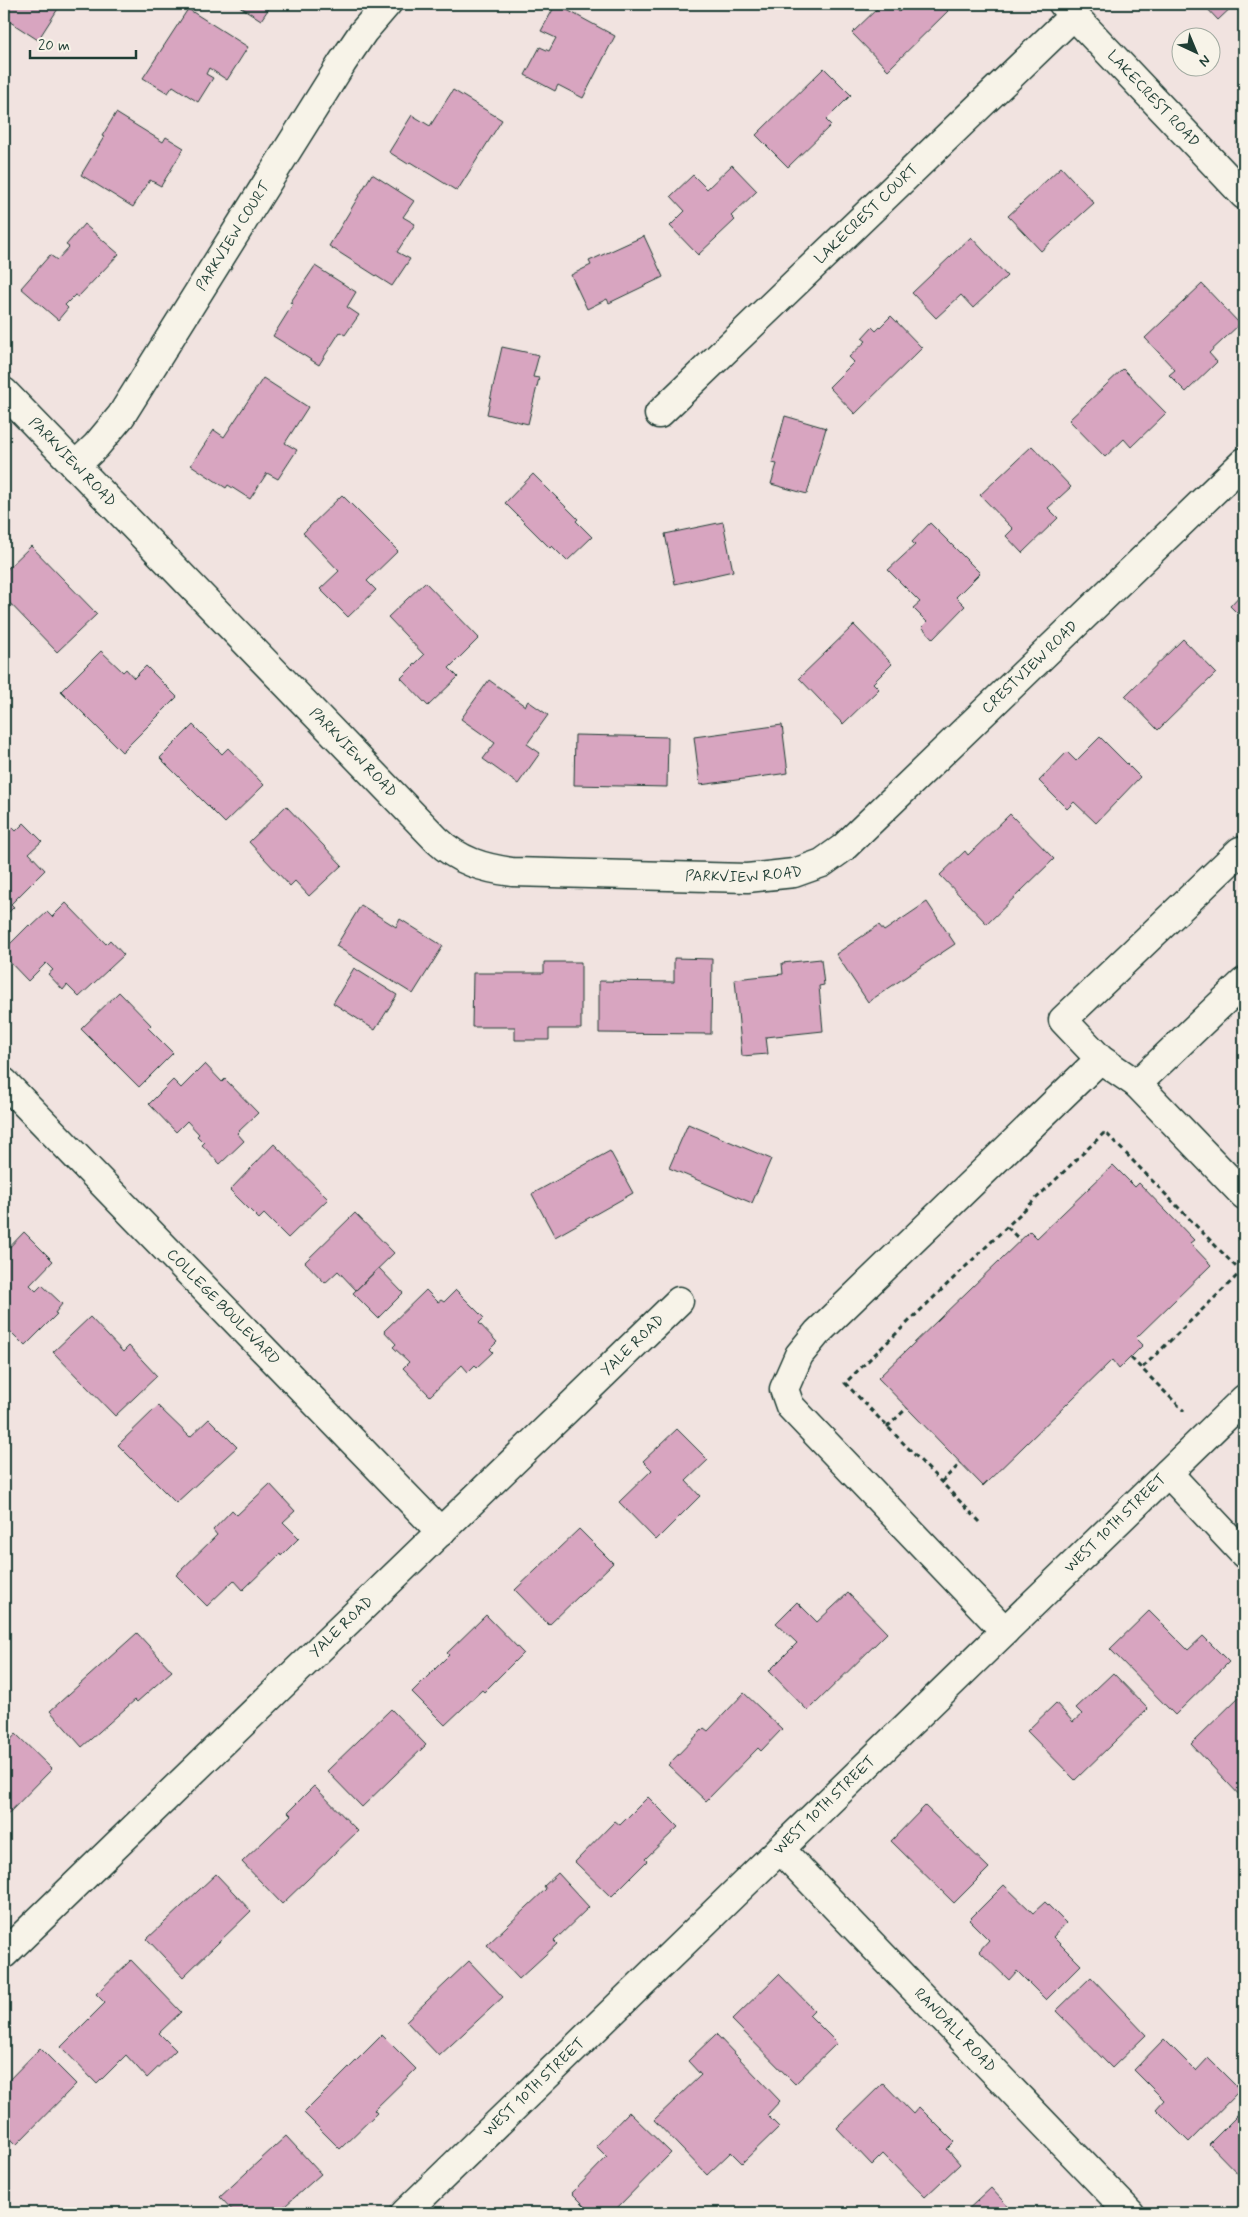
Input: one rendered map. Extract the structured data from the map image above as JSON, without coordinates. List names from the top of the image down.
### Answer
{
  "streets": {
    "street": [
      "LAKECREST ROAD",
      "LAKECREST COURT",
      "PARKVIEW COURT",
      "PARKVIEW ROAD",
      "CRESTVIEW ROAD",
      "COLLEGE BOULEVARD",
      "YALE ROAD",
      "WEST 10TH STREET",
      "RANDALL ROAD"
    ]
  },
  "crossings": [
    ["LAKECREST ROAD", "LAKECREST COURT"],
    ["PARKVIEW COURT", "PARKVIEW ROAD"],
    ["PARKVIEW ROAD", "CRESTVIEW ROAD"],
    ["COLLEGE BOULEVARD", "YALE ROAD"],
    ["WEST 10TH STREET", "RANDALL ROAD"]
  ],
  "scale_bar": "20 m",
  "north": "bottom right"
}
